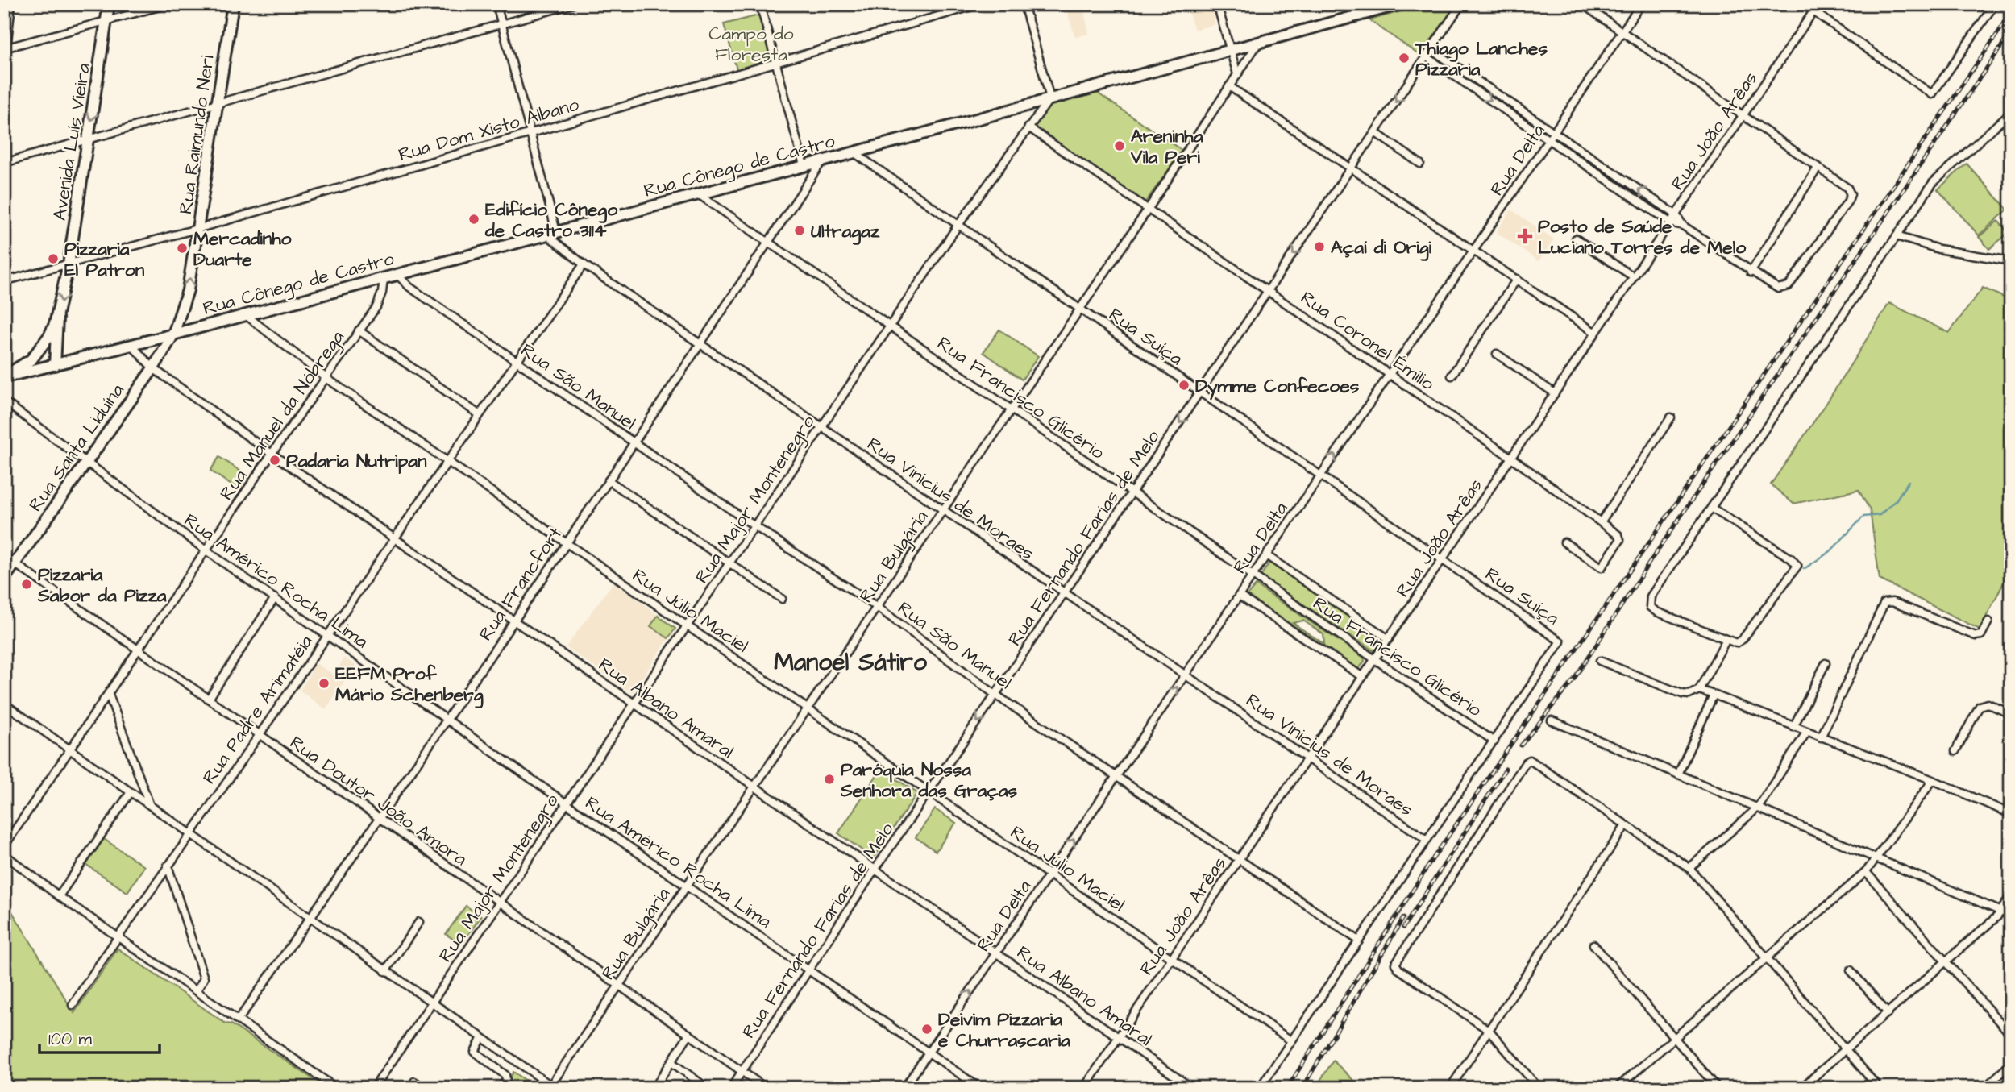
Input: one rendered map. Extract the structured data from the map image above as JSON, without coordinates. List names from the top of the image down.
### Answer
{
  "streets": {
    "main road": [
      "Rua Raimundo Neri",
      "Avenida Luís Vieira",
      "Rua Cônego de Castro",
      "Rua Santa Liduína"
    ],
    "street": [
      "Rua Dom Xisto Albano",
      "Rua João Arêas",
      "Rua Delta",
      "Rua Suíça",
      "Rua Coronel Émilio",
      "Rua São Manuel",
      "Rua Francisco Glicério",
      "Rua Manuel da Nóbrega",
      "Rua Vinicius de Moraes",
      "Rua Major Montenegro",
      "Rua Fernando Farias de Melo",
      "Rua Bulgária",
      "Rua Américo Rocha Lima",
      "Rua Francfort",
      "Rua Júlio Maciel",
      "Rua Albano Amaral",
      "Rua Padre Arimatéia",
      "Rua Doutor João Amora"
    ]
  },
  "crossings": [
    ["Rua Dom Xisto Albano", "Rua Raimundo Neri"],
    ["Rua Dom Xisto Albano", "Avenida Luís Vieira"],
    ["Rua João Arêas", "Rua Suíça"],
    ["Rua João Arêas", "Rua Coronel Émilio"],
    ["Rua João Arêas", "Rua São Manuel"],
    ["Rua João Arêas", "Rua Francisco Glicério"],
    ["Rua João Arêas", "Rua Vinicius de Moraes"],
    ["Rua João Arêas", "Rua Júlio Maciel"],
    ["Rua João Arêas", "Rua Albano Amaral"],
    ["Rua Raimundo Neri", "Rua Cônego de Castro"],
    ["Rua Raimundo Neri", "Rua Santa Liduína"],
    ["Avenida Luís Vieira", "Rua Cônego de Castro"],
    ["Rua Delta", "Rua Suíça"],
    ["Rua Delta", "Rua Coronel Émilio"],
    ["Rua Delta", "Rua São Manuel"],
    ["Rua Delta", "Rua Francisco Glicério"],
    ["Rua Delta", "Rua Vinicius de Moraes"],
    ["Rua Delta", "Rua Américo Rocha Lima"],
    ["Rua Delta", "Rua Júlio Maciel"],
    ["Rua Delta", "Rua Albano Amaral"],
    ["Rua Cônego de Castro", "Rua Suíça"],
    ["Rua Cônego de Castro", "Rua São Manuel"],
    ["Rua Cônego de Castro", "Rua Francisco Glicério"],
    ["Rua Cônego de Castro", "Rua Manuel da Nóbrega"],
    ["Rua Cônego de Castro", "Rua Santa Liduína"],
    ["Rua Cônego de Castro", "Rua Vinicius de Moraes"],
    ["Rua Cônego de Castro", "Rua Major Montenegro"],
    ["Rua Cônego de Castro", "Rua Bulgária"],
    ["Rua Cônego de Castro", "Rua Francfort"],
    ["Rua Cônego de Castro", "Rua Júlio Maciel"],
    ["Rua Cônego de Castro", "Rua Albano Amaral"],
    ["Rua Suíça", "Rua Francisco Glicério"],
    ["Rua Suíça", "Rua Major Montenegro"],
    ["Rua Suíça", "Rua Fernando Farias de Melo"],
    ["Rua Suíça", "Rua Bulgária"],
    ["Rua Coronel Émilio", "Rua Major Montenegro"],
    ["Rua Coronel Émilio", "Rua Fernando Farias de Melo"],
    ["Rua Coronel Émilio", "Rua Bulgária"],
    ["Rua São Manuel", "Rua Major Montenegro"],
    ["Rua São Manuel", "Rua Fernando Farias de Melo"],
    ["Rua São Manuel", "Rua Bulgária"],
    ["Rua São Manuel", "Rua Francfort"],
    ["Rua São Manuel", "Rua Padre Arimatéia"],
    ["Rua Francisco Glicério", "Rua Major Montenegro"],
    ["Rua Francisco Glicério", "Rua Fernando Farias de Melo"],
    ["Rua Francisco Glicério", "Rua Bulgária"],
    ["Rua Francisco Glicério", "Rua Francfort"],
    ["Rua Manuel da Nóbrega", "Rua Américo Rocha Lima"],
    ["Rua Manuel da Nóbrega", "Rua Júlio Maciel"],
    ["Rua Manuel da Nóbrega", "Rua Albano Amaral"],
    ["Rua Manuel da Nóbrega", "Rua Doutor João Amora"],
    ["Rua Santa Liduína", "Rua Américo Rocha Lima"],
    ["Rua Santa Liduína", "Rua Albano Amaral"],
    ["Rua Santa Liduína", "Rua Doutor João Amora"],
    ["Rua Vinicius de Moraes", "Rua Major Montenegro"],
    ["Rua Vinicius de Moraes", "Rua Fernando Farias de Melo"],
    ["Rua Vinicius de Moraes", "Rua Bulgária"],
    ["Rua Vinicius de Moraes", "Rua Francfort"],
    ["Rua Vinicius de Moraes", "Rua Padre Arimatéia"],
    ["Rua Major Montenegro", "Rua Américo Rocha Lima"],
    ["Rua Major Montenegro", "Rua Júlio Maciel"],
    ["Rua Major Montenegro", "Rua Albano Amaral"],
    ["Rua Major Montenegro", "Rua Doutor João Amora"],
    ["Rua Fernando Farias de Melo", "Rua Américo Rocha Lima"],
    ["Rua Fernando Farias de Melo", "Rua Júlio Maciel"],
    ["Rua Fernando Farias de Melo", "Rua Albano Amaral"],
    ["Rua Fernando Farias de Melo", "Rua Doutor João Amora"],
    ["Rua Bulgária", "Rua Américo Rocha Lima"],
    ["Rua Bulgária", "Rua Júlio Maciel"],
    ["Rua Bulgária", "Rua Albano Amaral"],
    ["Rua Bulgária", "Rua Doutor João Amora"],
    ["Rua Américo Rocha Lima", "Rua Francfort"],
    ["Rua Américo Rocha Lima", "Rua Padre Arimatéia"],
    ["Rua Francfort", "Rua Júlio Maciel"],
    ["Rua Francfort", "Rua Albano Amaral"],
    ["Rua Francfort", "Rua Doutor João Amora"],
    ["Rua Júlio Maciel", "Rua Padre Arimatéia"],
    ["Rua Albano Amaral", "Rua Padre Arimatéia"],
    ["Rua Padre Arimatéia", "Rua Doutor João Amora"]
  ],
  "one_way": ["Avenida Luís Vieira", "Rua Delta", "Rua Fernando Farias de Melo"],
  "districts": ["Manoel Sátiro"],
  "parks": ["Campo do Floresta"],
  "places": {
    "other": [
      "Thiago Lanches Pizzaria",
      "Areninha Vila Peri",
      "Edifício Cônego de Castro 3114",
      "Ultragaz",
      "Açaí di Origi",
      "Mercadinho Duarte",
      "Pizzaria El Patron",
      "Dymme Confecoes",
      "Padaria Nutripan",
      "Pizzaria Sabor da Pizza",
      "EEFM Prof Mário Schenberg",
      "Paróquia Nossa Senhora das Graças",
      "Deivim Pizzaria e Churrascaria"
    ],
    "health": ["Posto de Saúde Luciano Torres de Melo"]
  },
  "scale_bar": "100 m"
}
